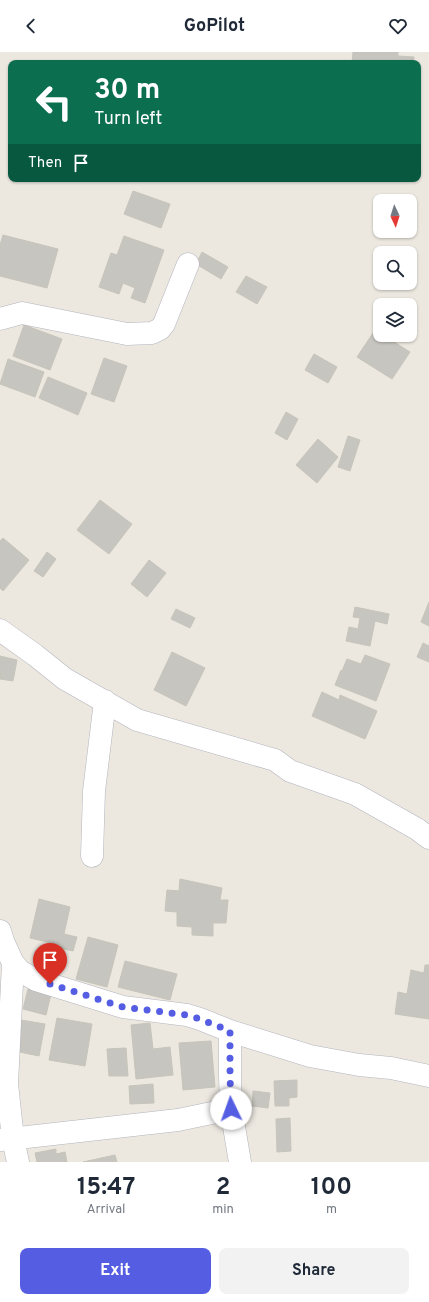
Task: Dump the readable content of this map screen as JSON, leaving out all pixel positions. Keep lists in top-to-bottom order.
{
  "north": "bottom",
  "page": {
    "header": "GoPilot",
    "turn": ["30 m", "Turn left"],
    "then": "Then",
    "eta": [
      "15:47",
      "Arrival",
      "2",
      "min",
      "100",
      "m"
    ],
    "buttons": ["Exit", "Share"]
  }
}
